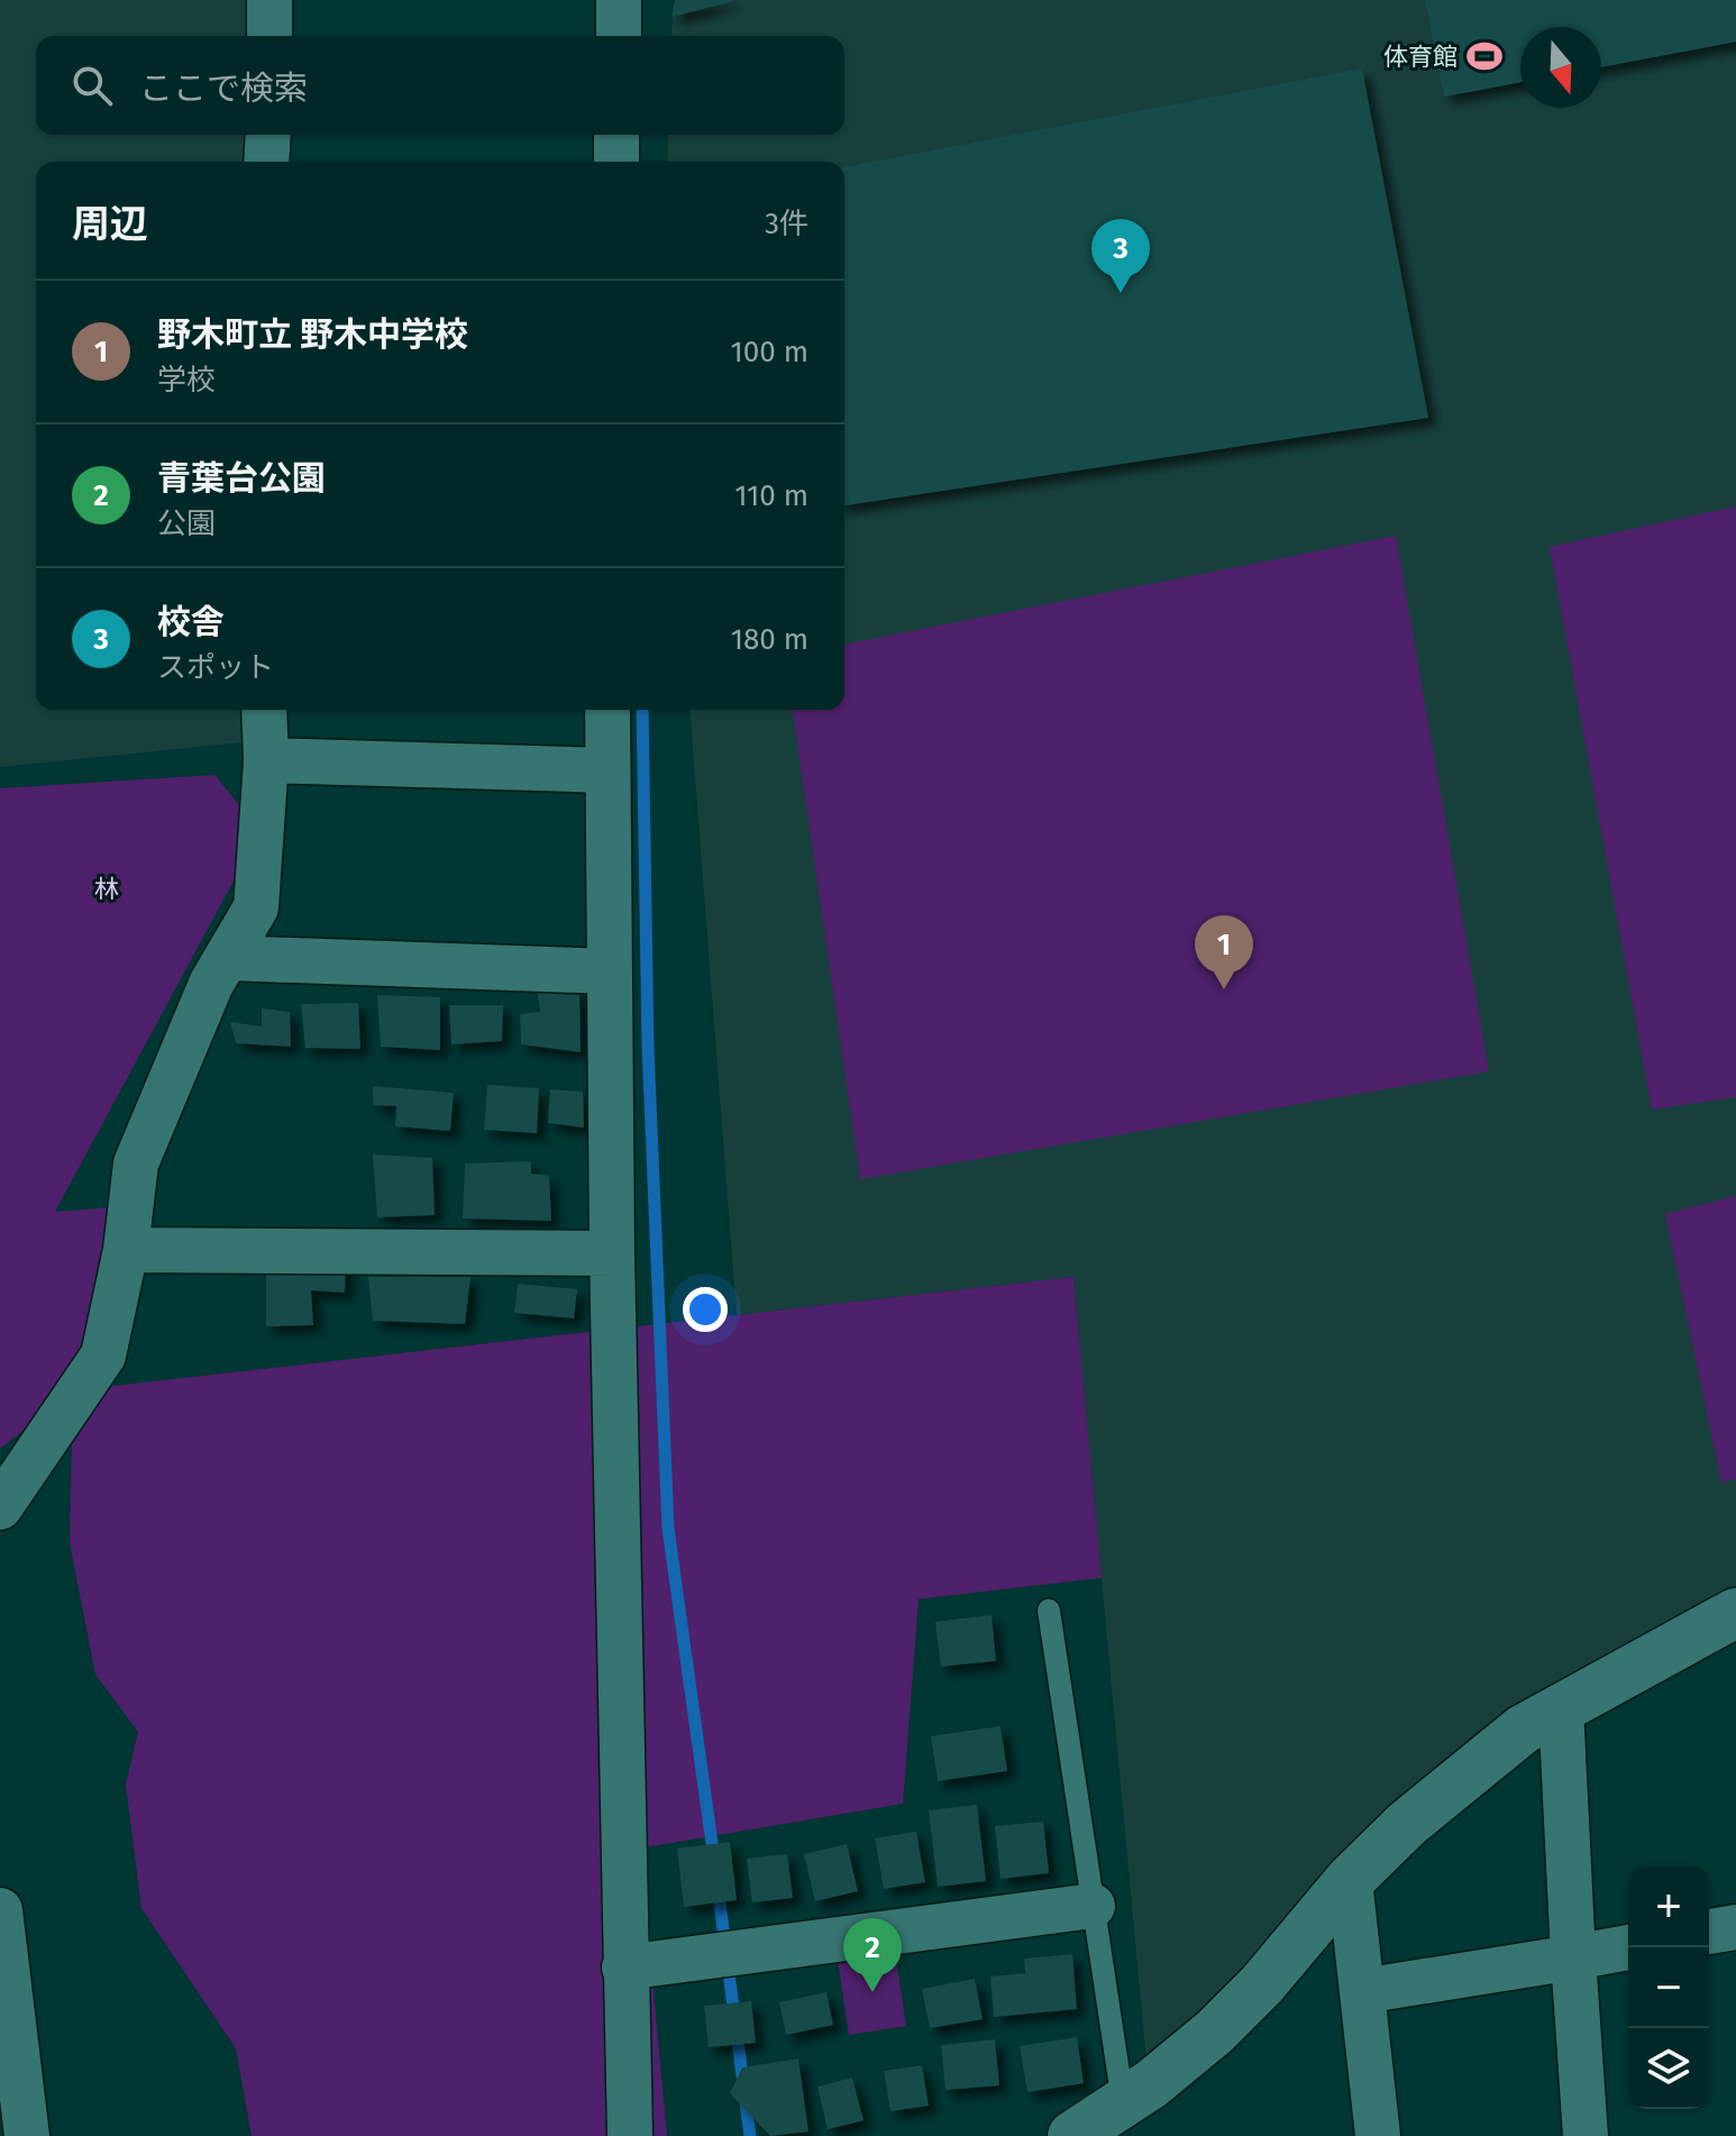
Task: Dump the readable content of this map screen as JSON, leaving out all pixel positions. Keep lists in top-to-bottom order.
{
  "parks": ["林"],
  "places": {
    "sports": ["体育館"]
  },
  "north": "bottom",
  "page": {
    "search": "ここで検索",
    "heading": ["周辺", "3件"],
    "pins": ["3", "1", "2"],
    "list": [
      {
        "mark": "1",
        "name": "野木町立 野木中学校",
        "note": "学校",
        "value": "100 m"
      },
      {
        "mark": "2",
        "name": "青葉台公園",
        "note": "公園",
        "value": "110 m"
      },
      {
        "mark": "3",
        "name": "校舎",
        "note": "スポット",
        "value": "180 m"
      }
    ],
    "map_buttons": ["+", "−"]
  }
}
